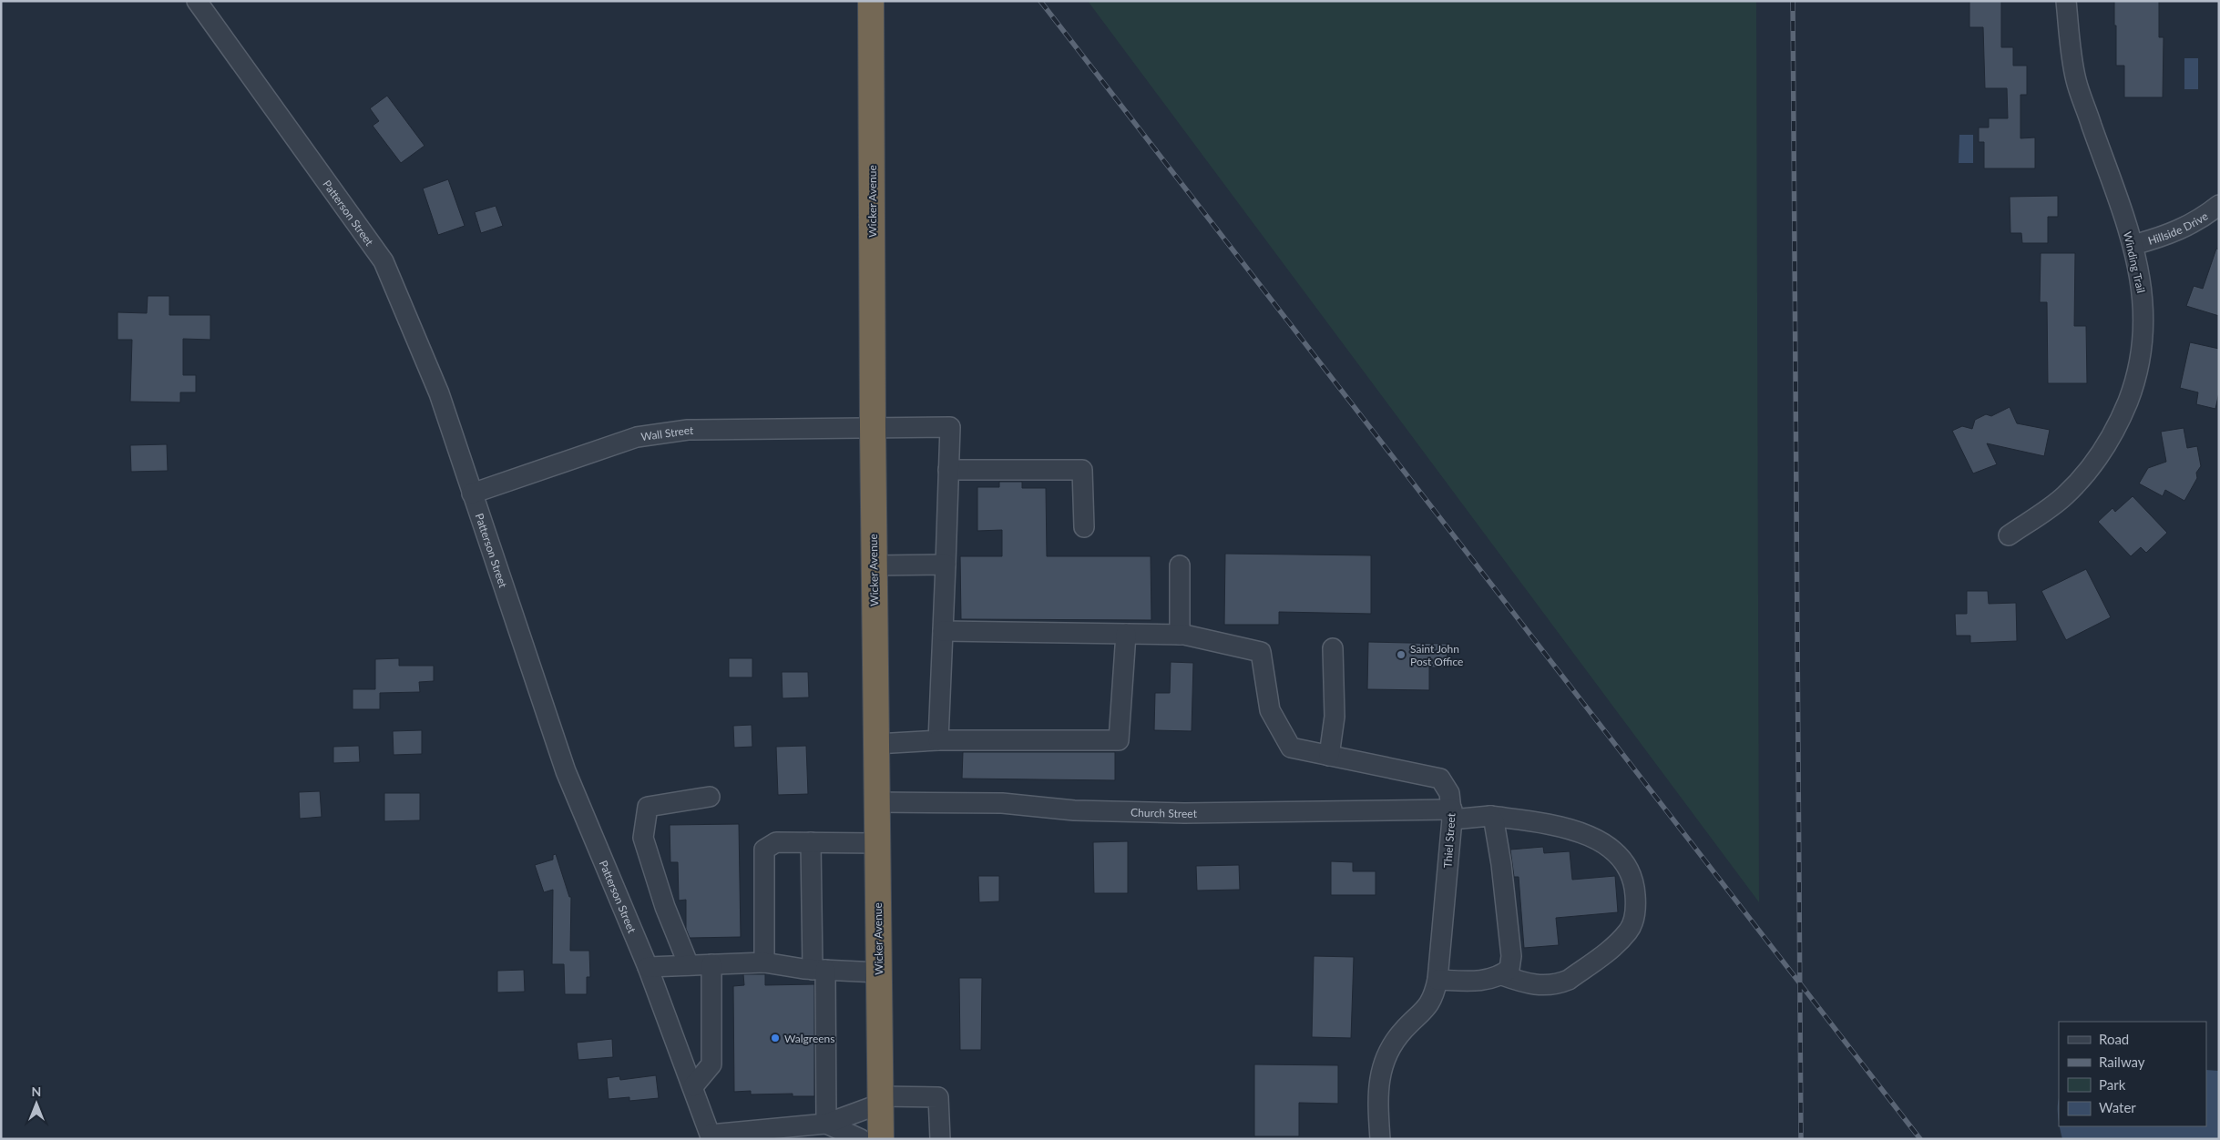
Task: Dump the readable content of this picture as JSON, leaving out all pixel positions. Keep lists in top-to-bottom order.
{
  "streets": {
    "highway": ["Wicker Avenue"],
    "street": [
      "Patterson Street",
      "Hillside Drive",
      "Winding Trail",
      "Wall Street",
      "Church Street",
      "Thiel Street"
    ]
  },
  "crossings": [
    ["Wicker Avenue", "Wall Street"],
    ["Wicker Avenue", "Church Street"],
    ["Patterson Street", "Wall Street"],
    ["Hillside Drive", "Winding Trail"],
    ["Church Street", "Thiel Street"]
  ],
  "places": ["Saint John Post Office", "Walgreens"],
  "legend": [
    "Road",
    "Railway",
    "Park",
    "Water"
  ],
  "north": "top"
}
